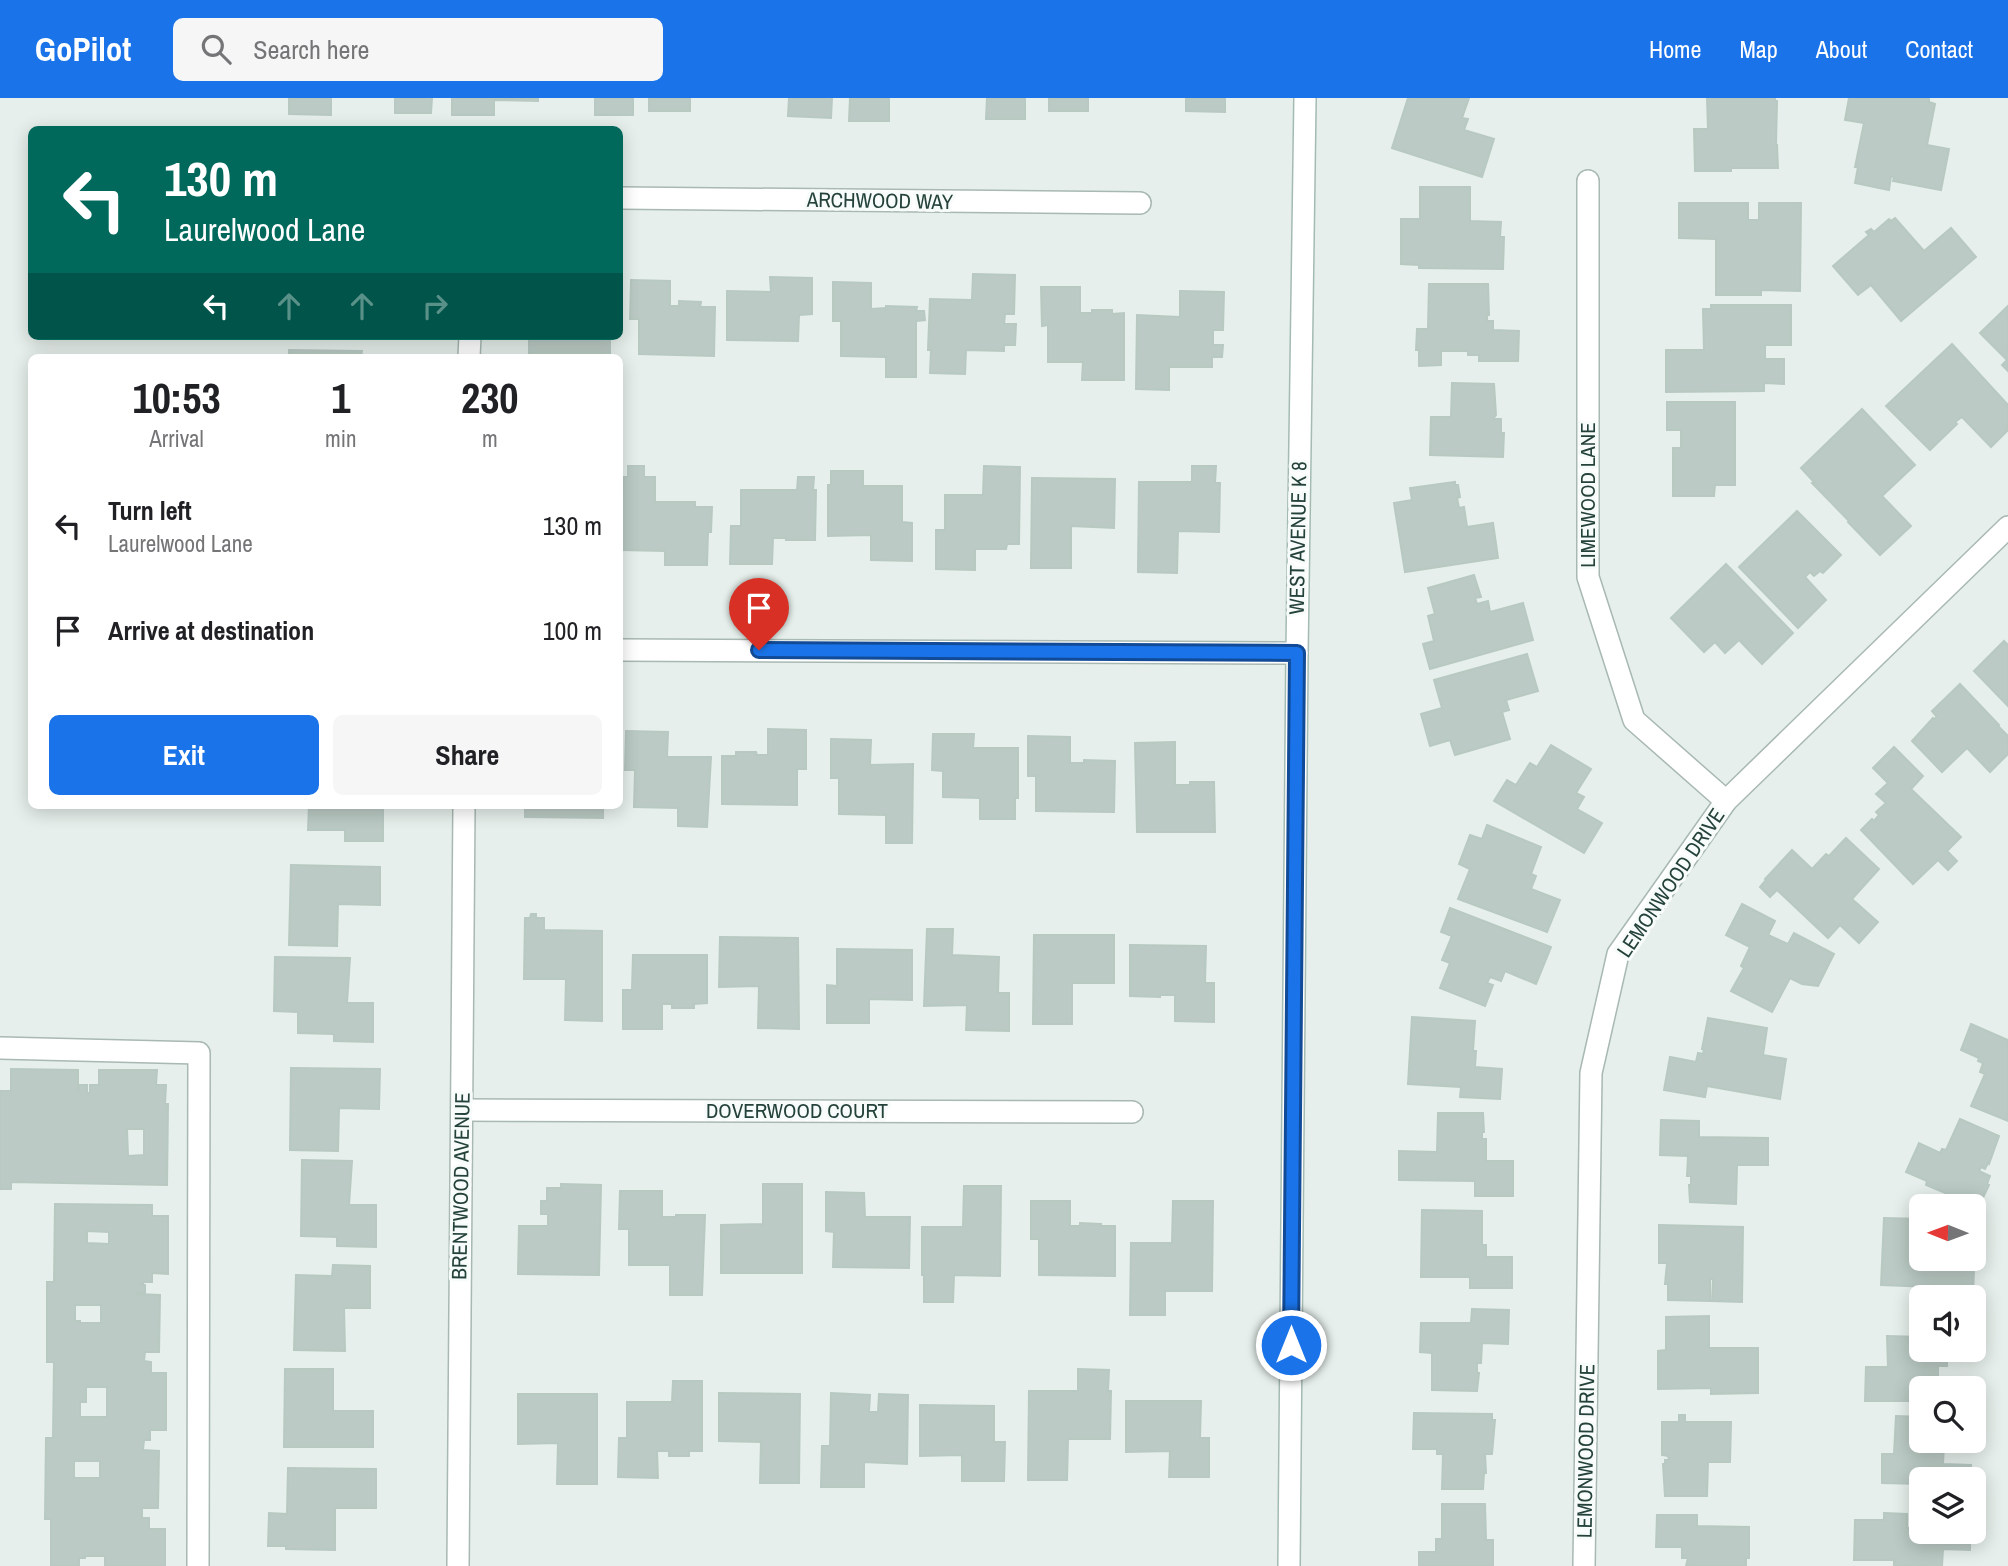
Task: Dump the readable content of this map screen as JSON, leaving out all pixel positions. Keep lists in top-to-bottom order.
{
  "streets": {
    "street": [
      "ARCHWOOD WAY",
      "LIMEWOOD LANE",
      "WEST AVENUE K 8",
      "LEMONWOOD DRIVE",
      "DOVERWOOD COURT",
      "BRENTWOOD AVENUE"
    ]
  },
  "crossings": [
    ["LIMEWOOD LANE", "LEMONWOOD DRIVE"],
    ["DOVERWOOD COURT", "BRENTWOOD AVENUE"]
  ],
  "north": "left",
  "page": {
    "header": "GoPilot",
    "search": "Search here",
    "nav": [
      "Home",
      "Map",
      "About",
      "Contact"
    ],
    "turn": ["130 m", "Laurelwood Lane"],
    "eta": [
      "10:53",
      "Arrival",
      "1",
      "min",
      "230",
      "m"
    ],
    "list": [
      {
        "name": "Turn left",
        "note": "Laurelwood Lane",
        "value": "130 m"
      },
      {
        "name": "Arrive at destination",
        "value": "100 m"
      }
    ],
    "buttons": ["Exit", "Share"]
  }
}
